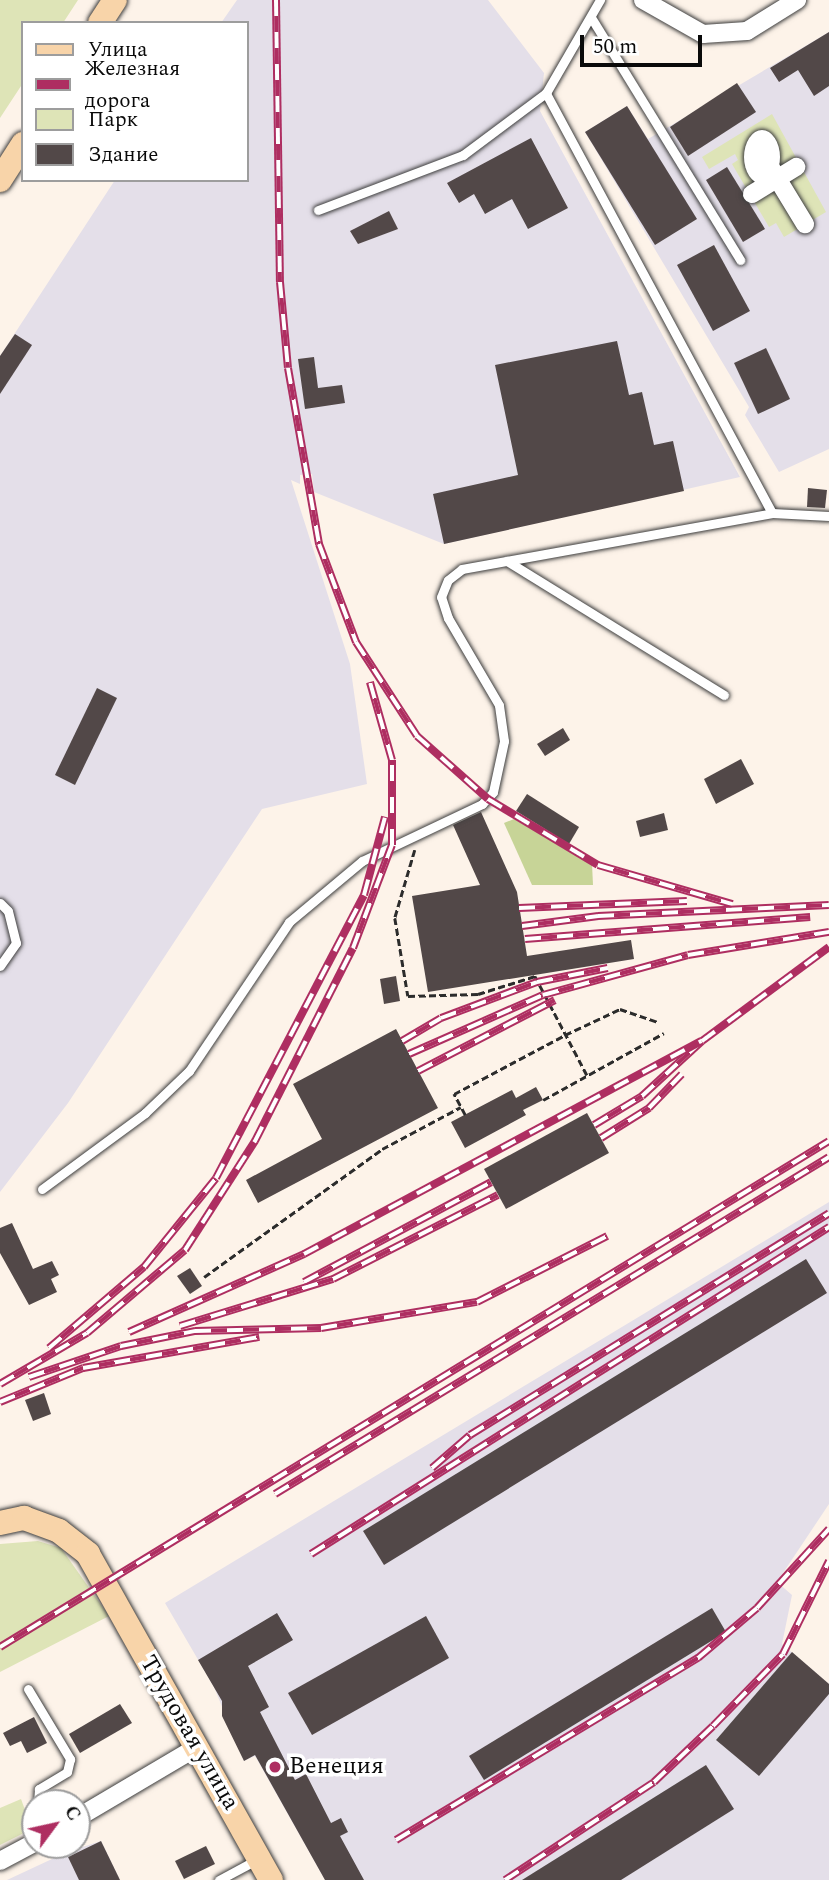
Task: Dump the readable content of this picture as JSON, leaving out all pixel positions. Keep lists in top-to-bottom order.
{
  "streets": {
    "main road": ["Трудовая улица"]
  },
  "places": ["Венеция"],
  "legend": [
    "Улица",
    "Железная дорога",
    "Парк",
    "Здание"
  ],
  "scale_bar": "50 m",
  "north": "top right"
}
